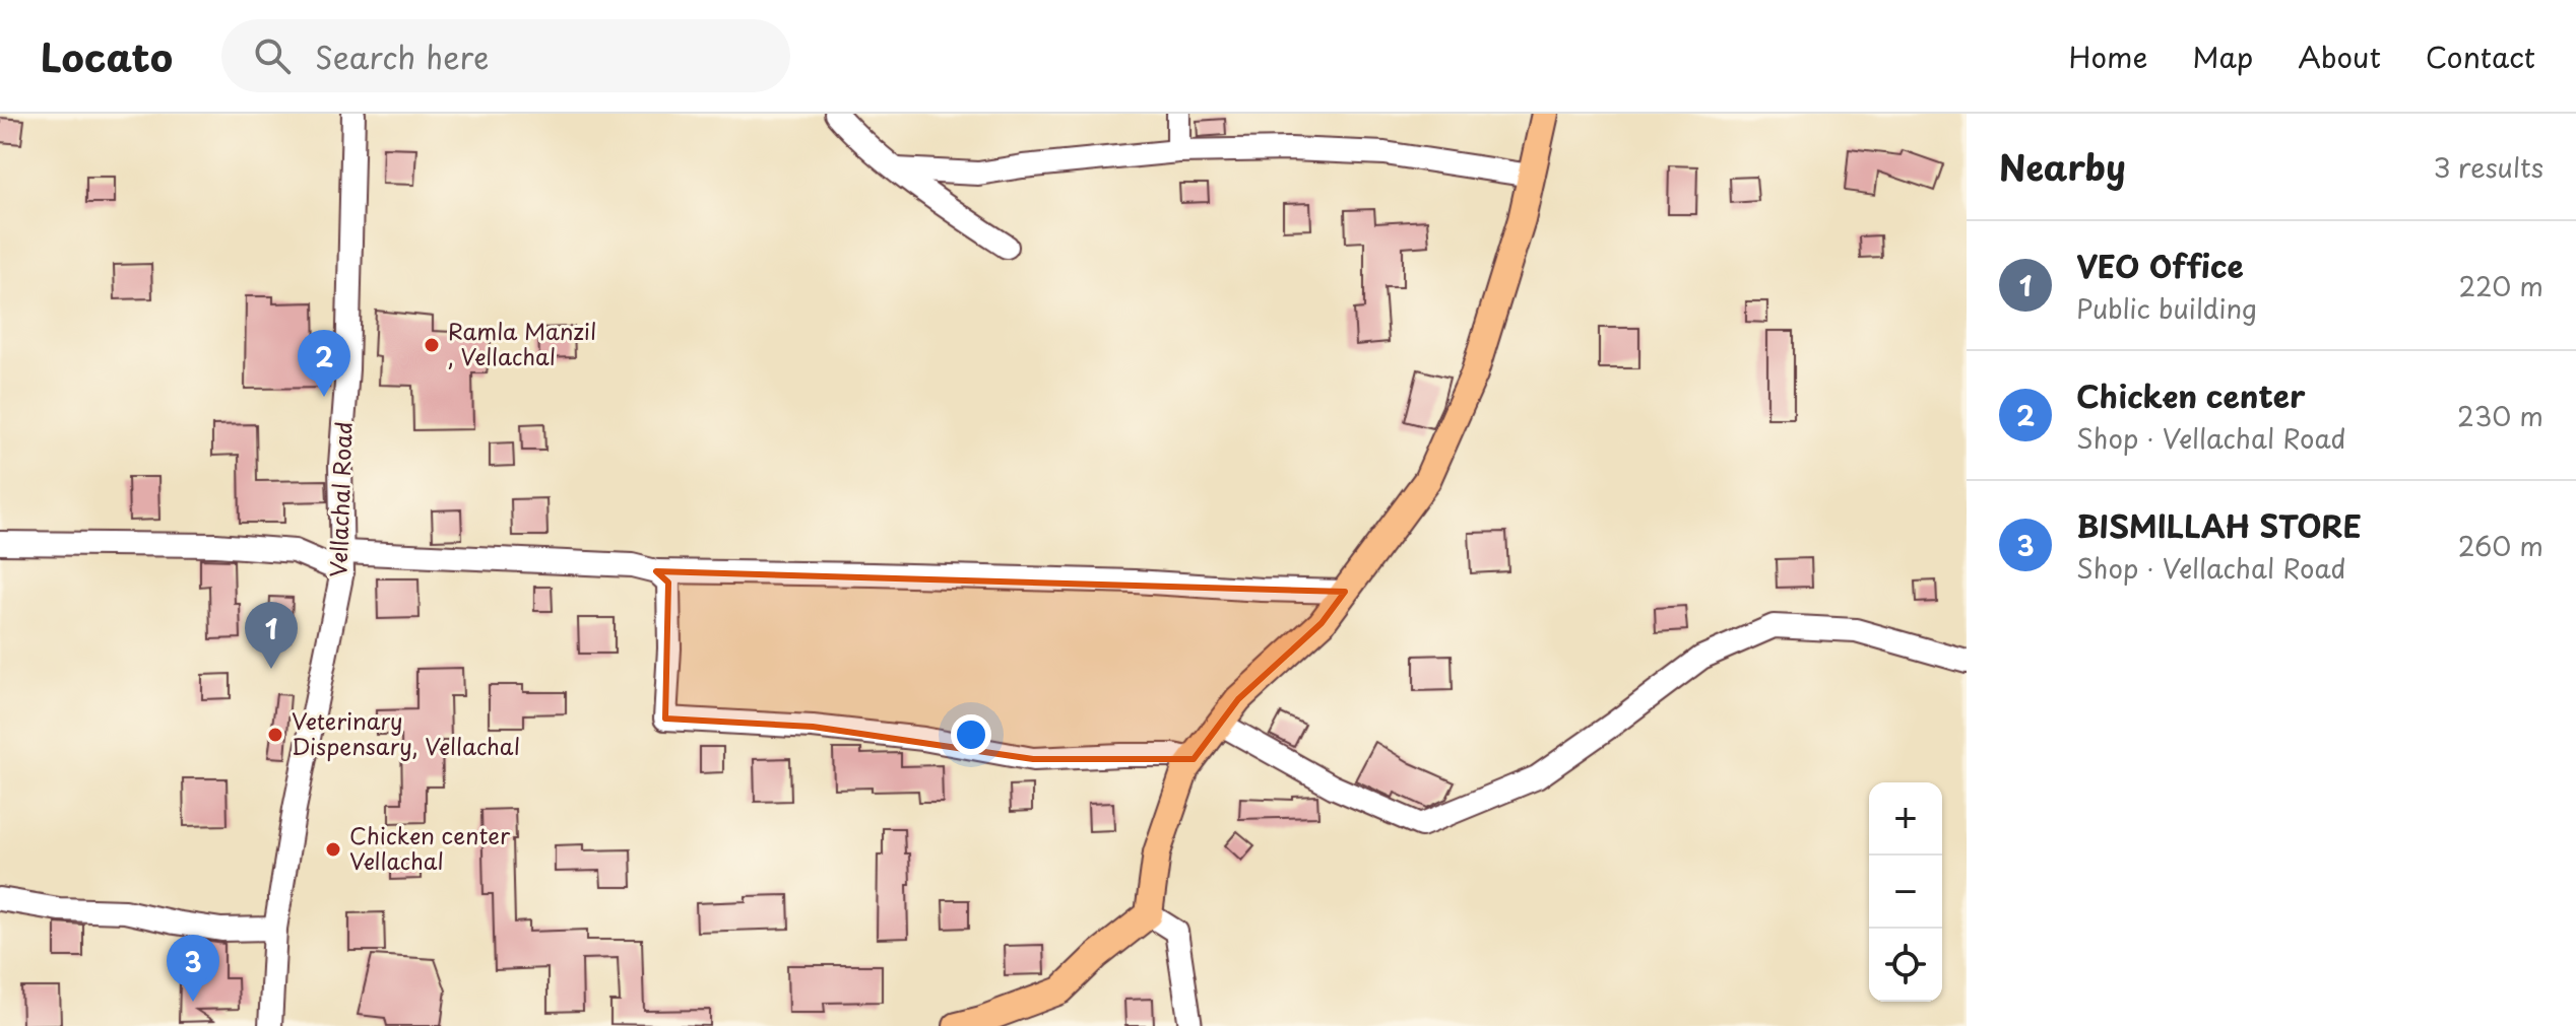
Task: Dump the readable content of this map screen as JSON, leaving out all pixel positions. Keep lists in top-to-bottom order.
{
  "streets": {
    "street": ["Vellachal Road"]
  },
  "places": ["Ramla Manzil , Vellachal", "Veterinary Dispensary, Vellachal", "Chicken center Vellachal"],
  "page": {
    "header": "Locato",
    "search": "Search here",
    "nav": [
      "Home",
      "Map",
      "About",
      "Contact"
    ],
    "heading": ["Nearby", "3 results"],
    "list": [
      {
        "mark": "1",
        "name": "VEO Office",
        "note": "Public building",
        "value": "220 m"
      },
      {
        "mark": "2",
        "name": "Chicken center",
        "note": "Shop · Vellachal Road",
        "value": "230 m"
      },
      {
        "mark": "3",
        "name": "BISMILLAH STORE",
        "note": "Shop · Vellachal Road",
        "value": "260 m"
      }
    ],
    "pins": ["2", "1", "3"],
    "map_buttons": ["+", "−"]
  }
}
